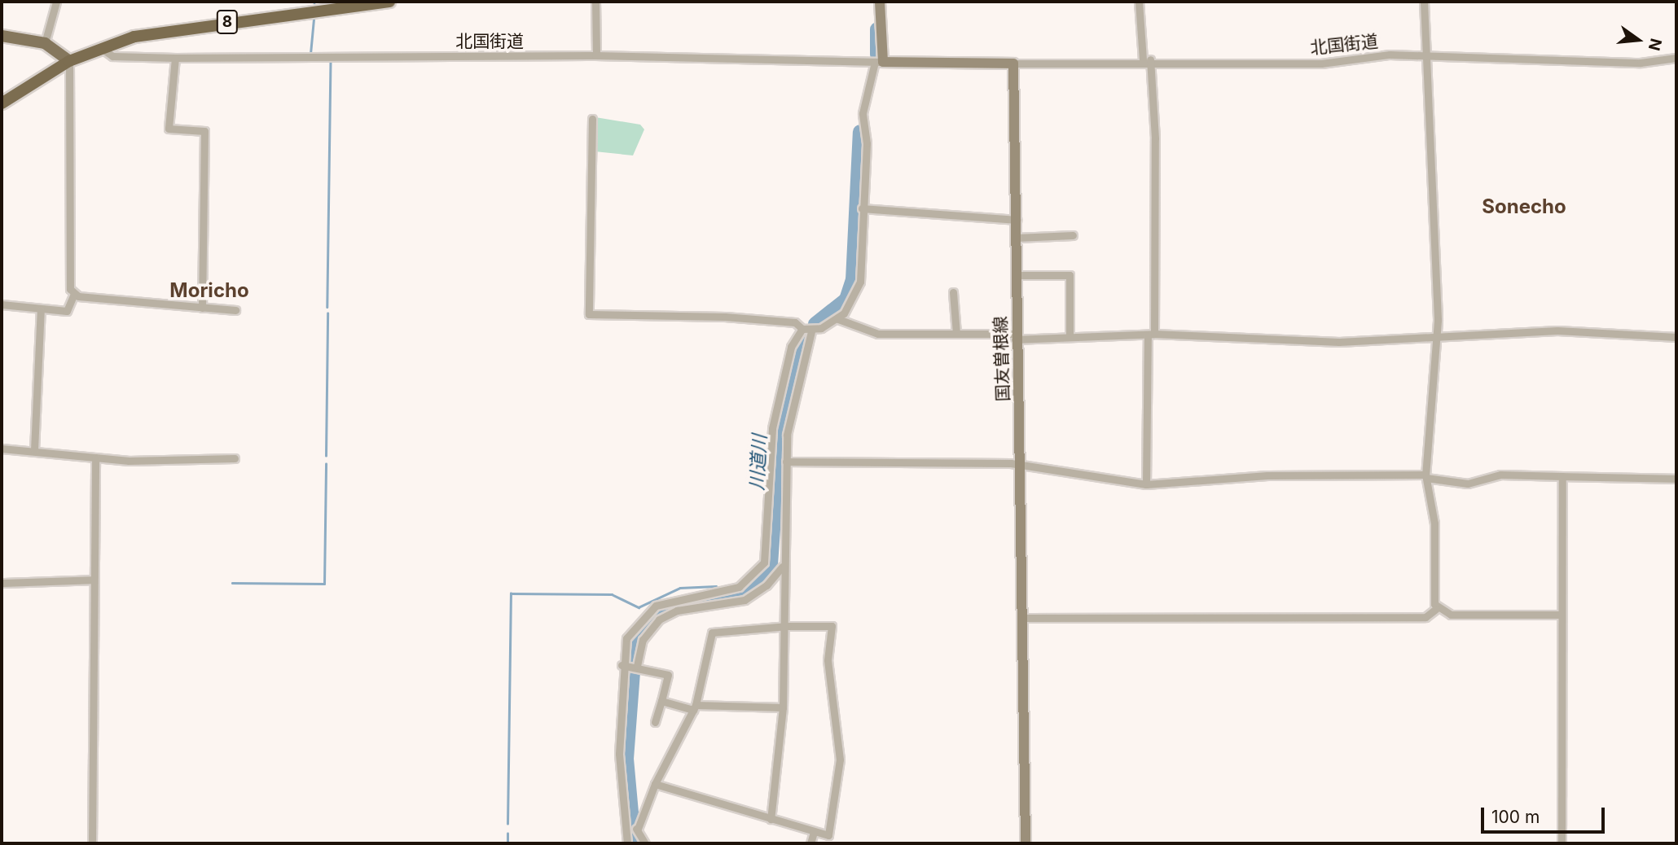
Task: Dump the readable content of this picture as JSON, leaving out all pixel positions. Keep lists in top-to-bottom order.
{
  "streets": {
    "highway": ["8"],
    "main road": ["国友曽根線"],
    "street": ["北国街道"]
  },
  "crossings": [
    ["8", "北国街道"],
    ["北国街道", "国友曽根線"]
  ],
  "districts": ["Sonecho", "Moricho"],
  "water": ["川道川"],
  "scale_bar": "100 m",
  "north": "right"
}
